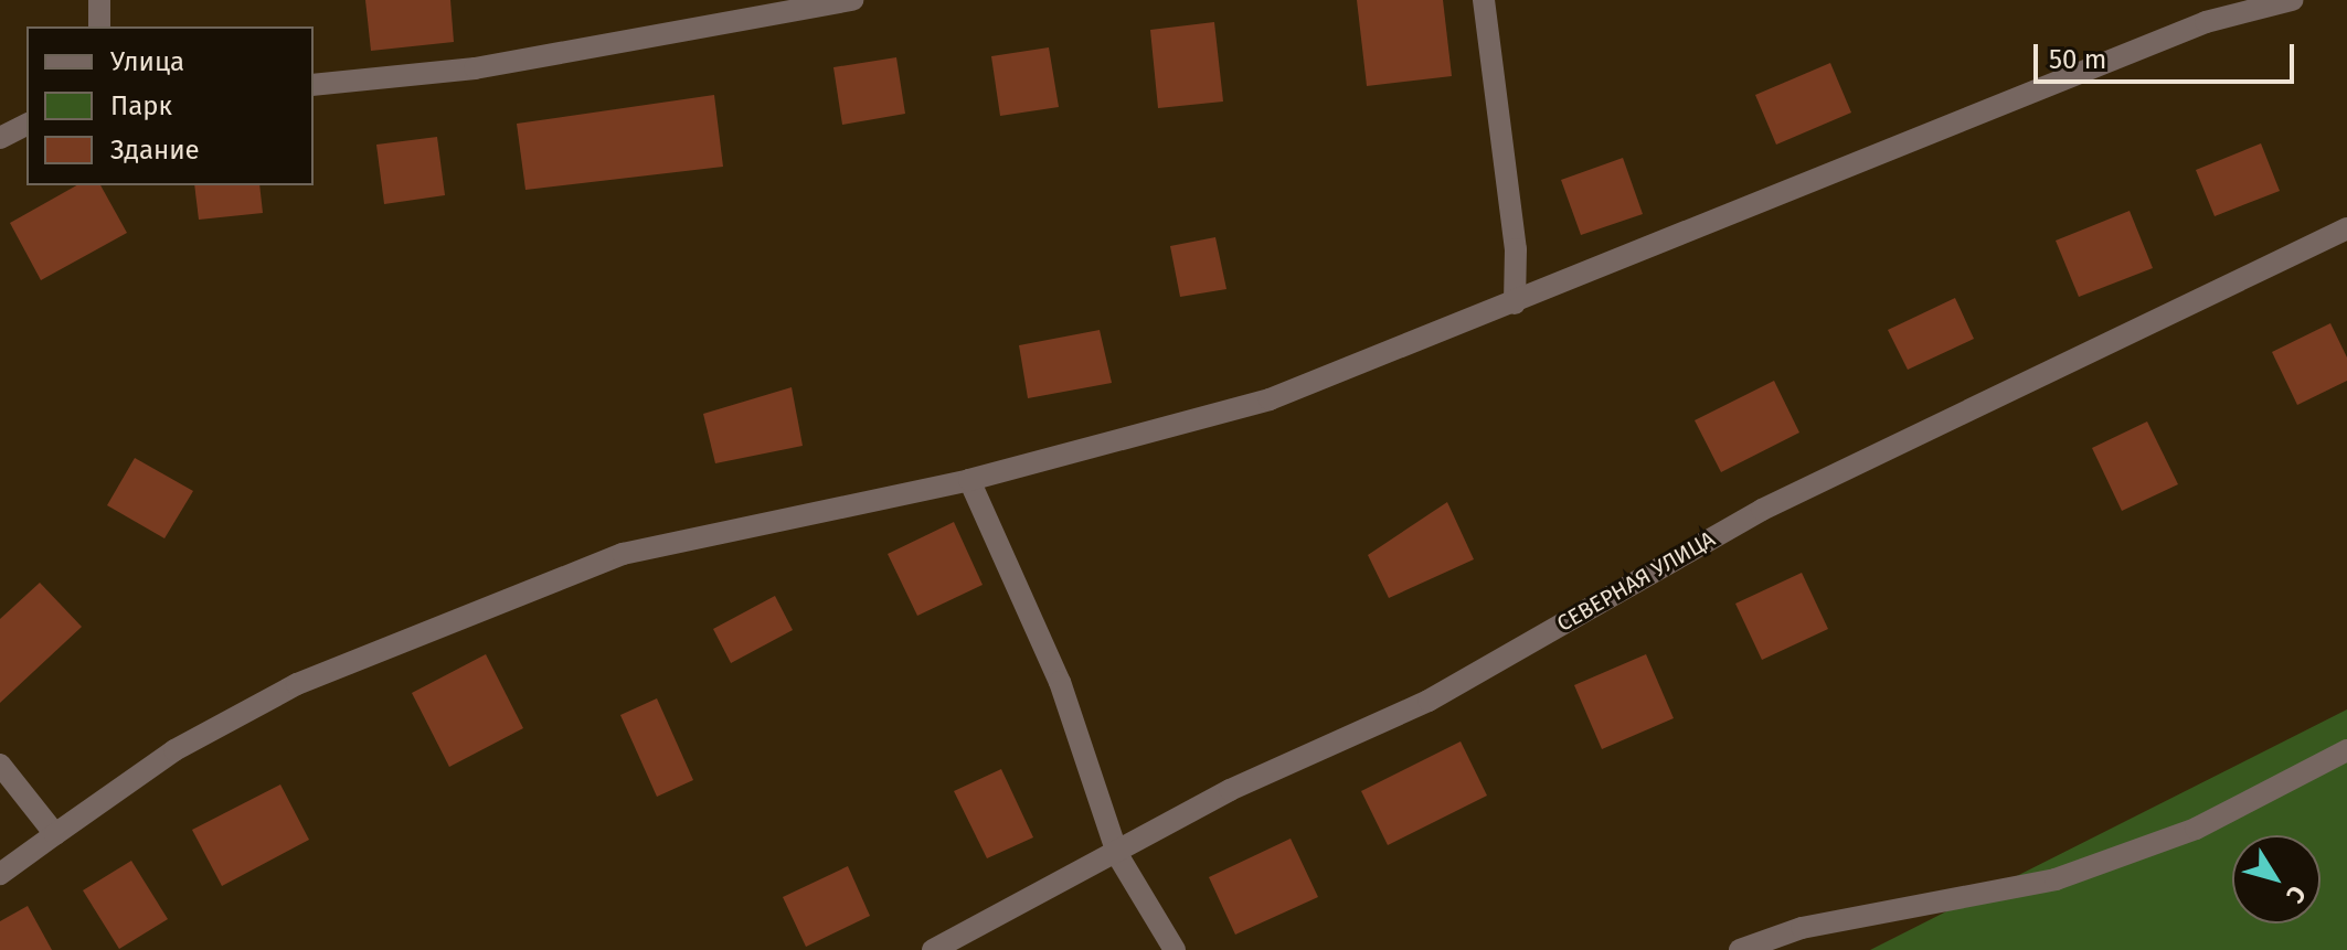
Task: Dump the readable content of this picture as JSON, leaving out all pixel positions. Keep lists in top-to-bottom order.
{
  "streets": {
    "street": ["СЕВЕРНАЯ УЛИЦА"]
  },
  "legend": ["Улица", "Парк", "Здание"],
  "scale_bar": "50 m",
  "north": "bottom right"
}
